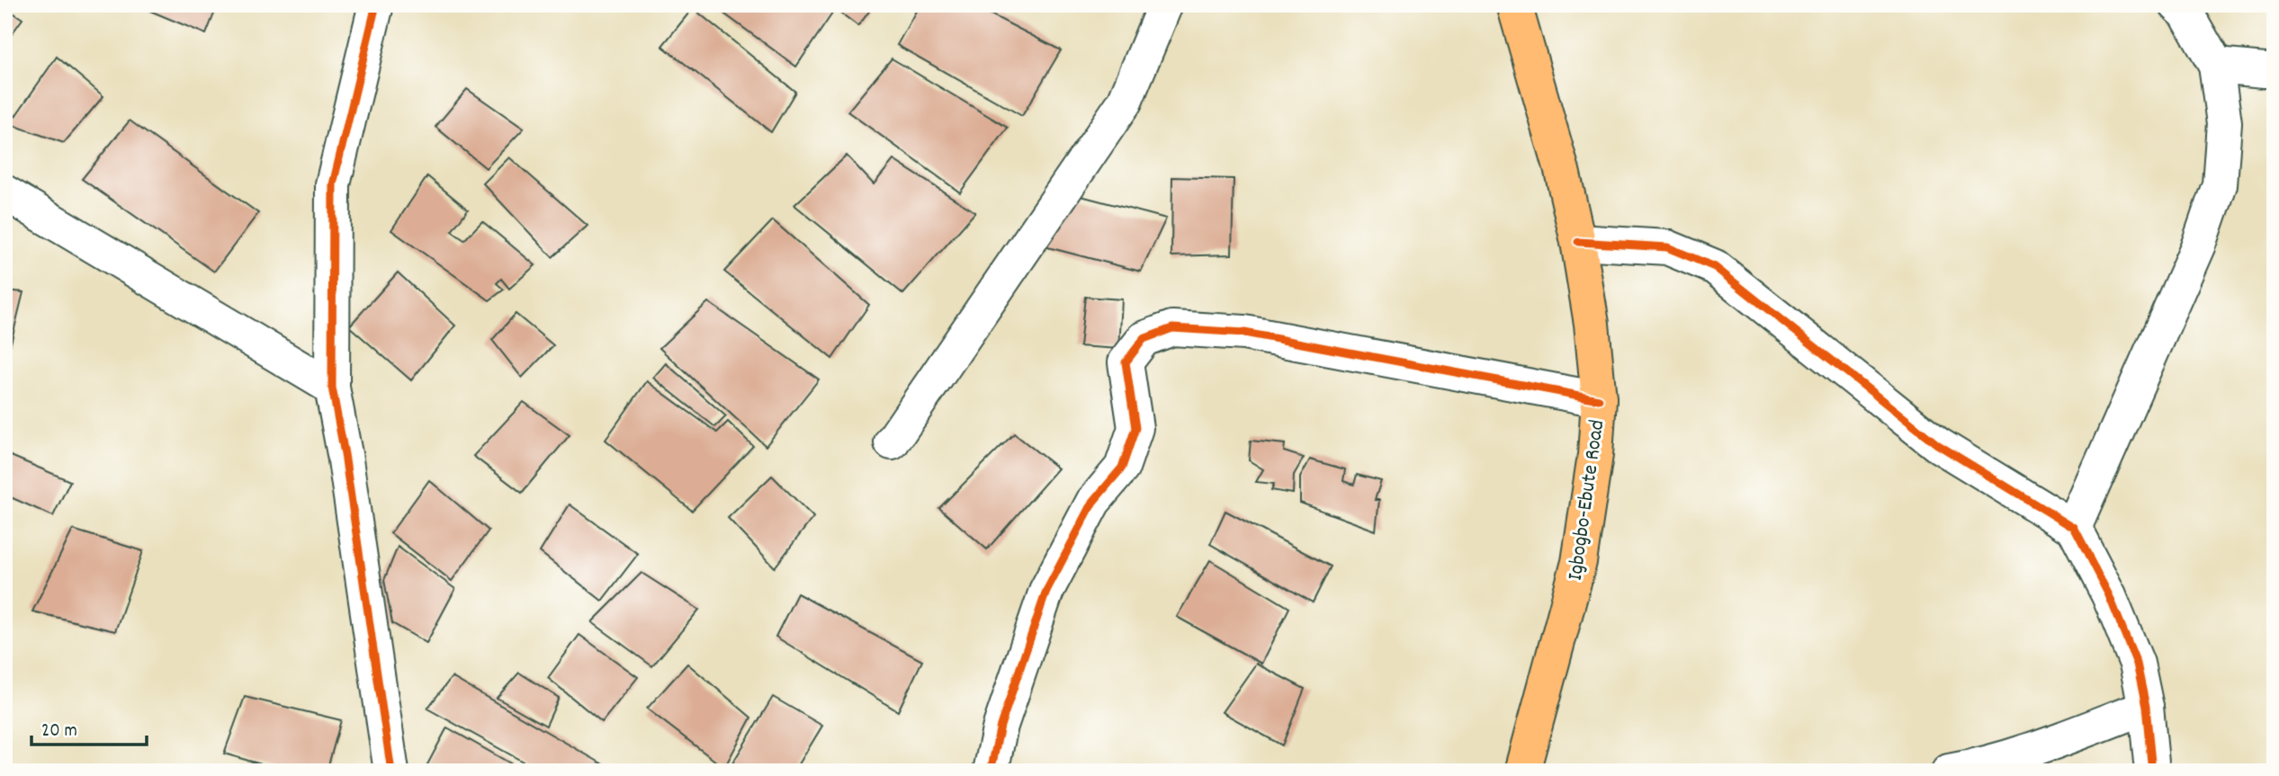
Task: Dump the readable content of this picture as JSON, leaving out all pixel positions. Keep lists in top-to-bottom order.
{
  "streets": {
    "main road": ["Igbogbo-Ebute Road"]
  },
  "scale_bar": "20 m"
}
